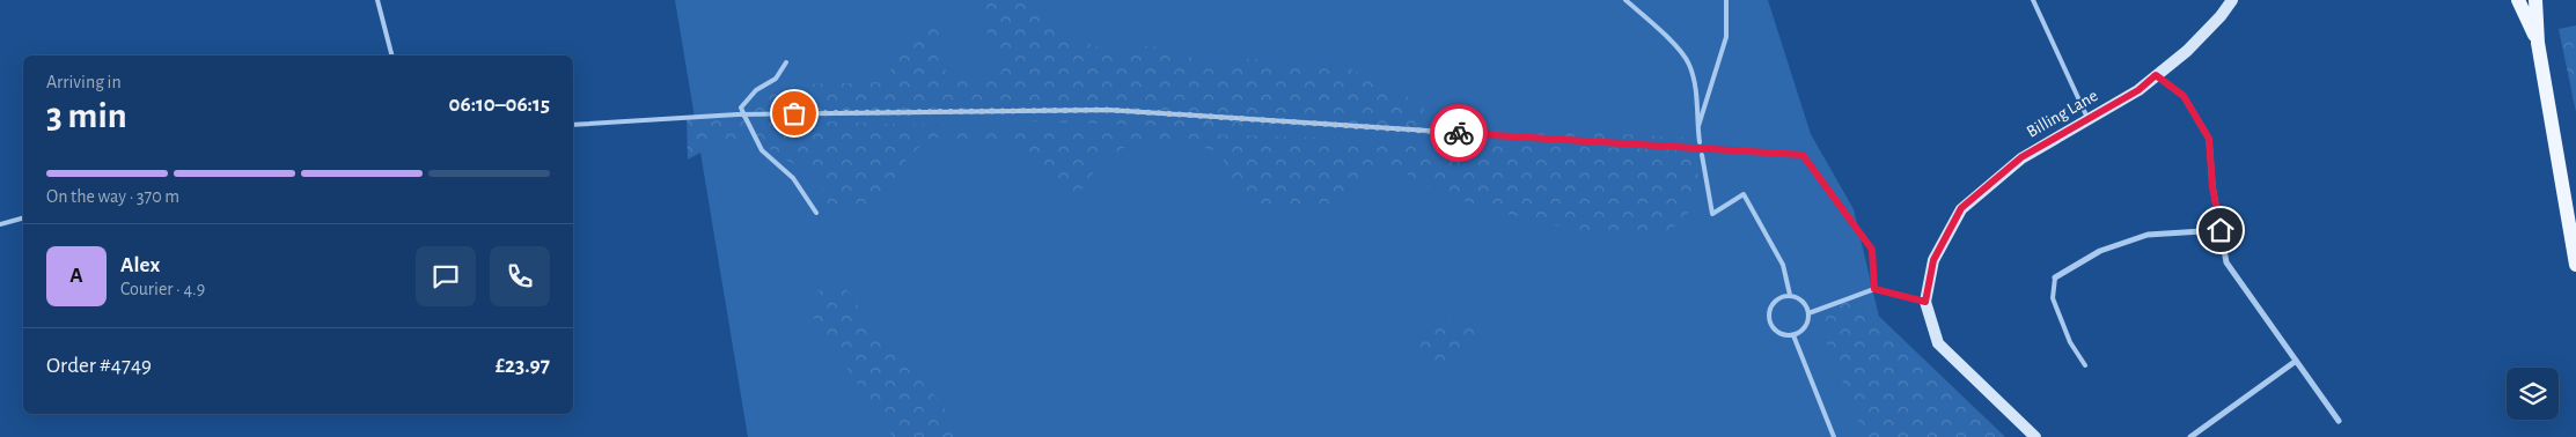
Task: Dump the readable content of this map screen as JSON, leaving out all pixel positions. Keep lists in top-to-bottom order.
{
  "streets": {
    "street": ["Billing Lane"]
  },
  "page": {
    "heading": ["3 min", "Arriving in", "06:10–06:15"],
    "panel": [
      "Alex",
      "Courier · 4.9",
      "Order #4749",
      "£23.97"
    ],
    "bar": "On the way · 370 m",
    "round": "A"
  }
}
